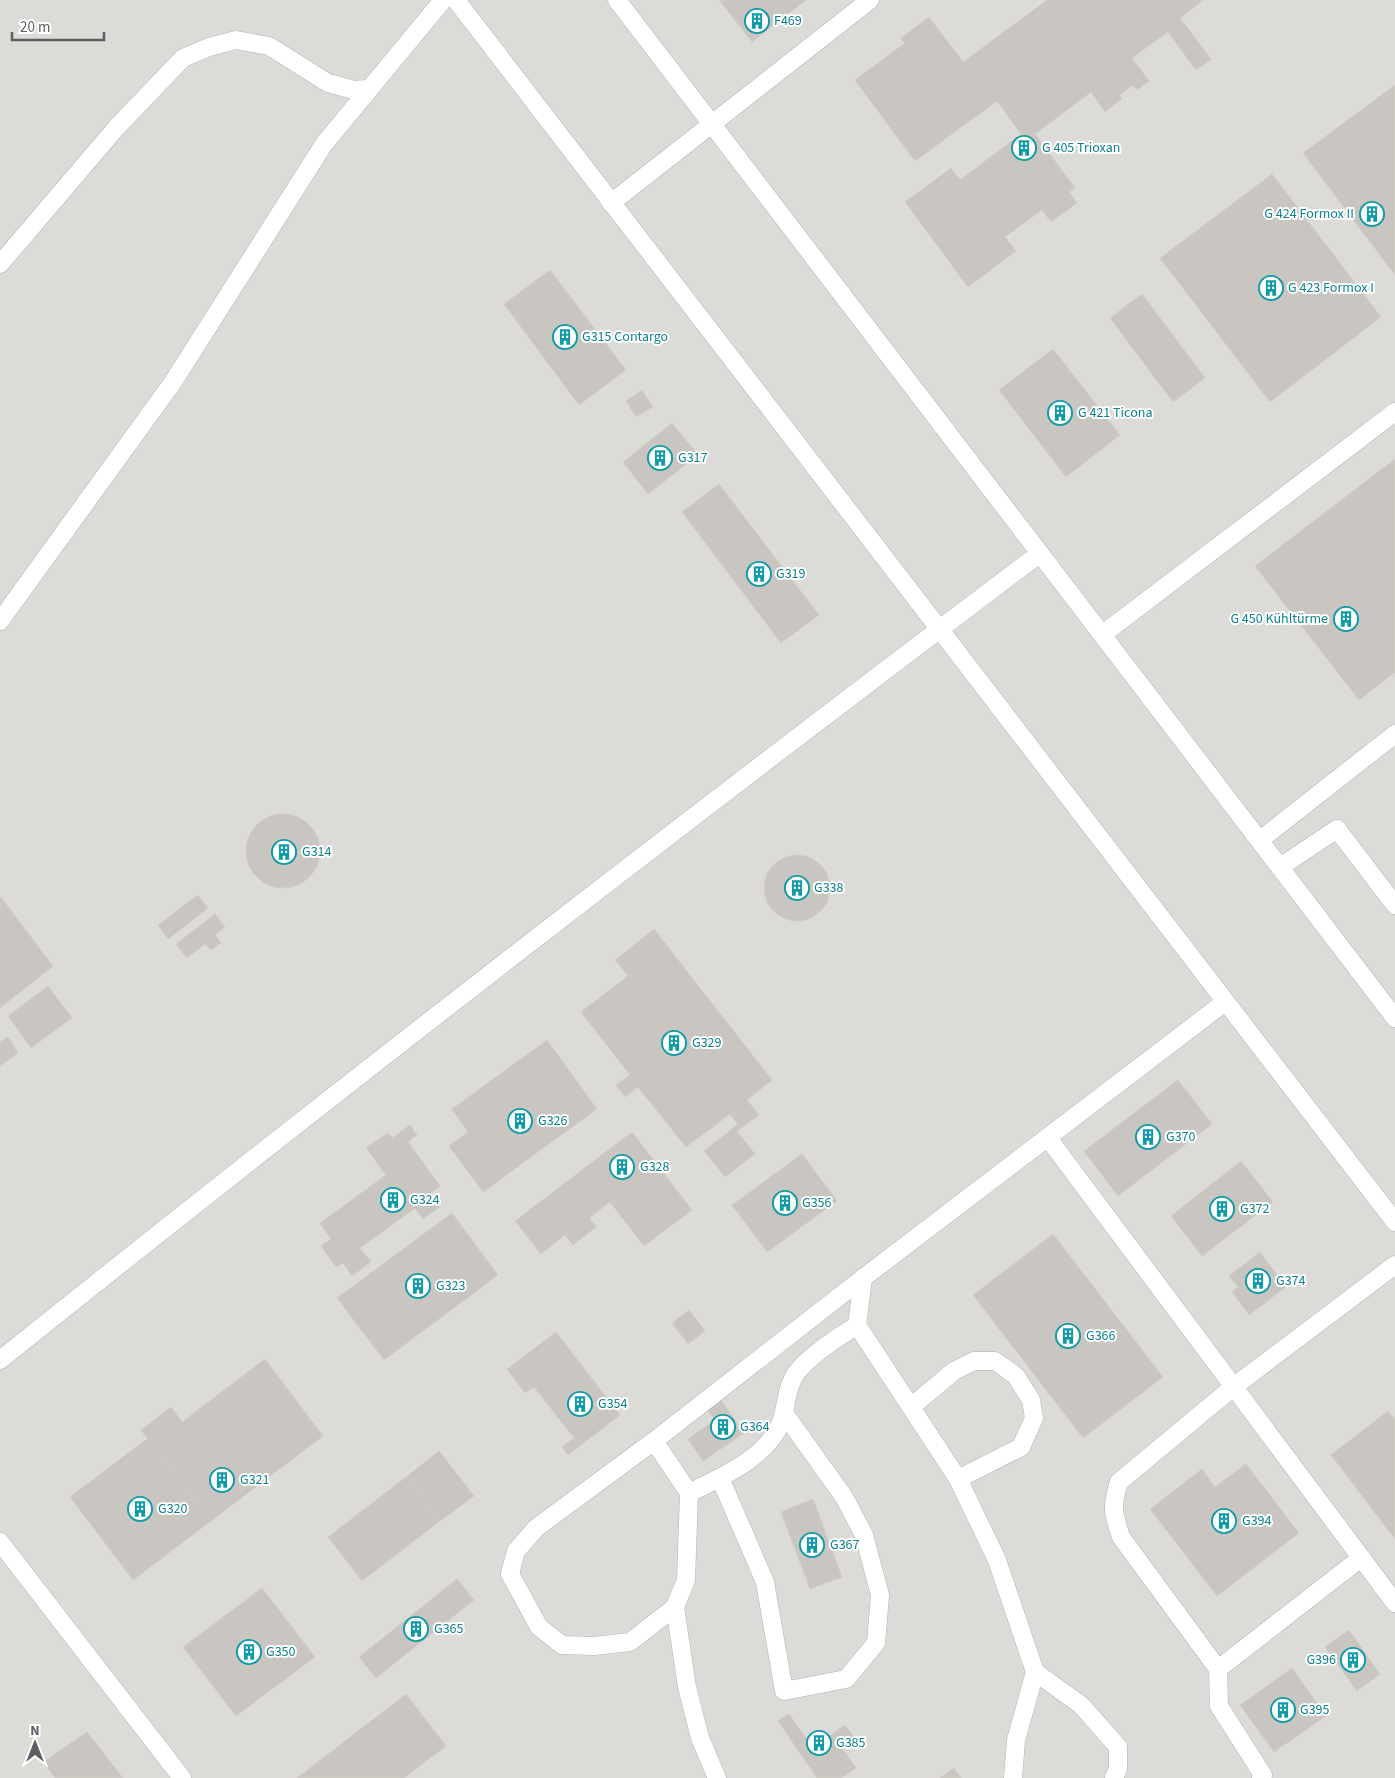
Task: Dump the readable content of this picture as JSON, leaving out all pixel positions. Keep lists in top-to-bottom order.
{
  "places": {
    "building": [
      "F469",
      "G 405 Trioxan",
      "G 424 Formox II",
      "G 423 Formox I",
      "G315 Contargo",
      "G 421 Ticona",
      "G317",
      "G319",
      "G 450 Kühltürme",
      "G314",
      "G338",
      "G329",
      "G326",
      "G370",
      "G328",
      "G324",
      "G356",
      "G372",
      "G374",
      "G323",
      "G366",
      "G354",
      "G364",
      "G321",
      "G320",
      "G394",
      "G367",
      "G365",
      "G350",
      "G396",
      "G395",
      "G385"
    ]
  },
  "scale_bar": "20 m",
  "north": "top"
}
